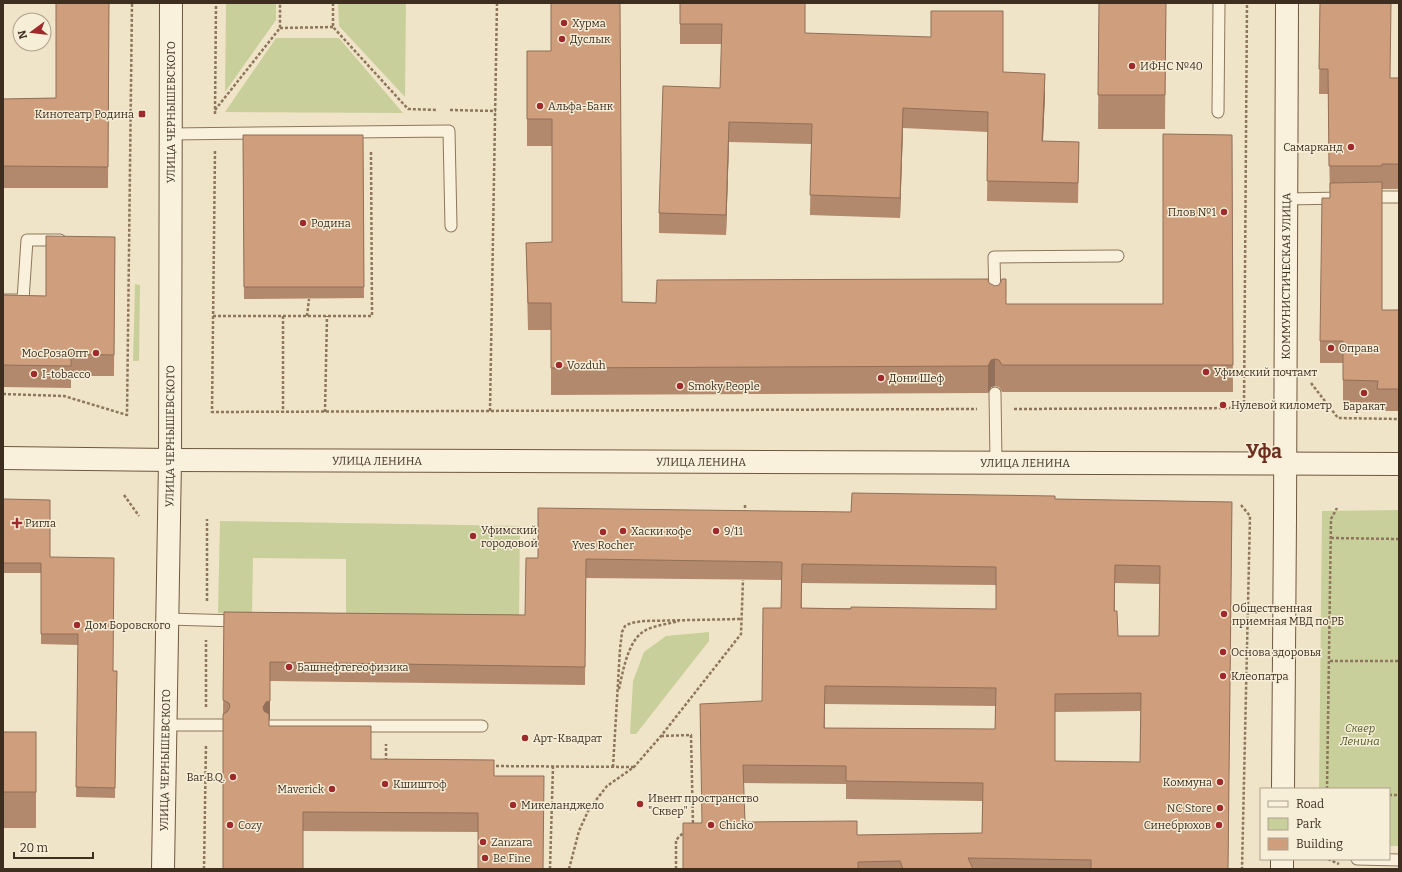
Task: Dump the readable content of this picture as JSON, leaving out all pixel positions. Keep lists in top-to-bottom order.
{
  "streets": {
    "main road": ["УЛИЦА ЧЕРНЫШЕВСКОГО", "КОММУНИСТИЧЕСКАЯ УЛИЦА", "УЛИЦА ЛЕНИНА"]
  },
  "crossings": [
    ["УЛИЦА ЧЕРНЫШЕВСКОГО", "УЛИЦА ЛЕНИНА"],
    ["КОММУНИСТИЧЕСКАЯ УЛИЦА", "УЛИЦА ЛЕНИНА"]
  ],
  "districts": ["Уфа"],
  "parks": ["Сквер Ленина"],
  "places": {
    "other": [
      "Хурма",
      "Дуслык",
      "ИФНС №40",
      "Альфа-Банк",
      "Самарканд",
      "Плов №1",
      "Родина",
      "Оправа",
      "МосРозаОпт",
      "Vozduh",
      "Уфимский почтамт",
      "I-tobacco",
      "Дони Шеф",
      "Smoky People",
      "Баракат",
      "Нулевой километр",
      "Хаски кофе",
      "9/11",
      "Yves Rocher",
      "Уфимский городовой",
      "Общественная приемная МВД по РБ",
      "Дом Боровского",
      "Основа здоровья",
      "Башнефтегеофизика",
      "Клеопатра",
      "Арт-Квадрат",
      "Bar B.Q.",
      "Коммуна",
      "Кшиштоф",
      "Maverick",
      "Ивент пространство \"Сквер\"",
      "Микеланджело",
      "NC Store",
      "Cozy",
      "Chicko",
      "Синебрюхов",
      "Zanzara",
      "Be Fine"
    ],
    "transit": ["Кинотеатр Родина"],
    "health": ["Ригла"]
  },
  "legend": ["Road", "Park", "Building"],
  "scale_bar": "20 m",
  "north": "left"
}
